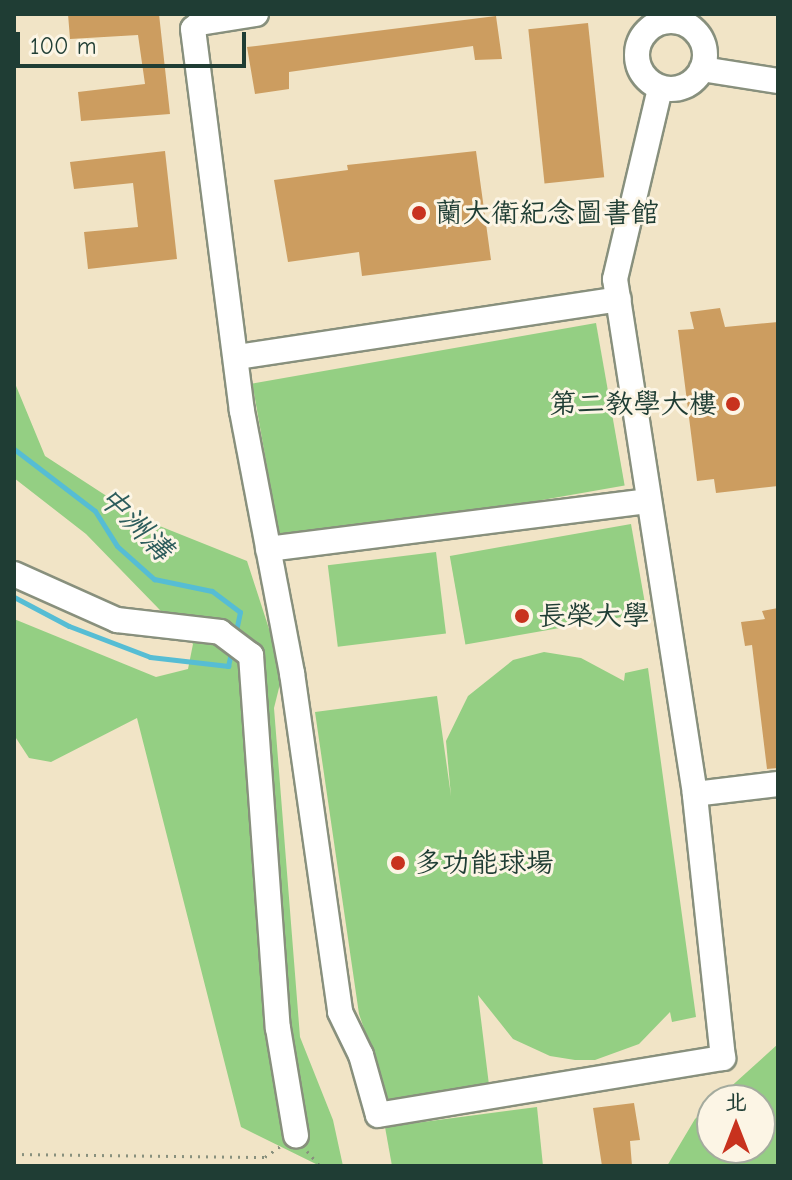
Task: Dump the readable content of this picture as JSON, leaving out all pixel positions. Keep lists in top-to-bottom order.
{
  "water": ["中洲溝"],
  "places": [
    "蘭大衛紀念圖書館",
    "第二教學大樓",
    "長榮大學",
    "多功能球場"
  ],
  "scale_bar": "100 m",
  "north": "top"
}
